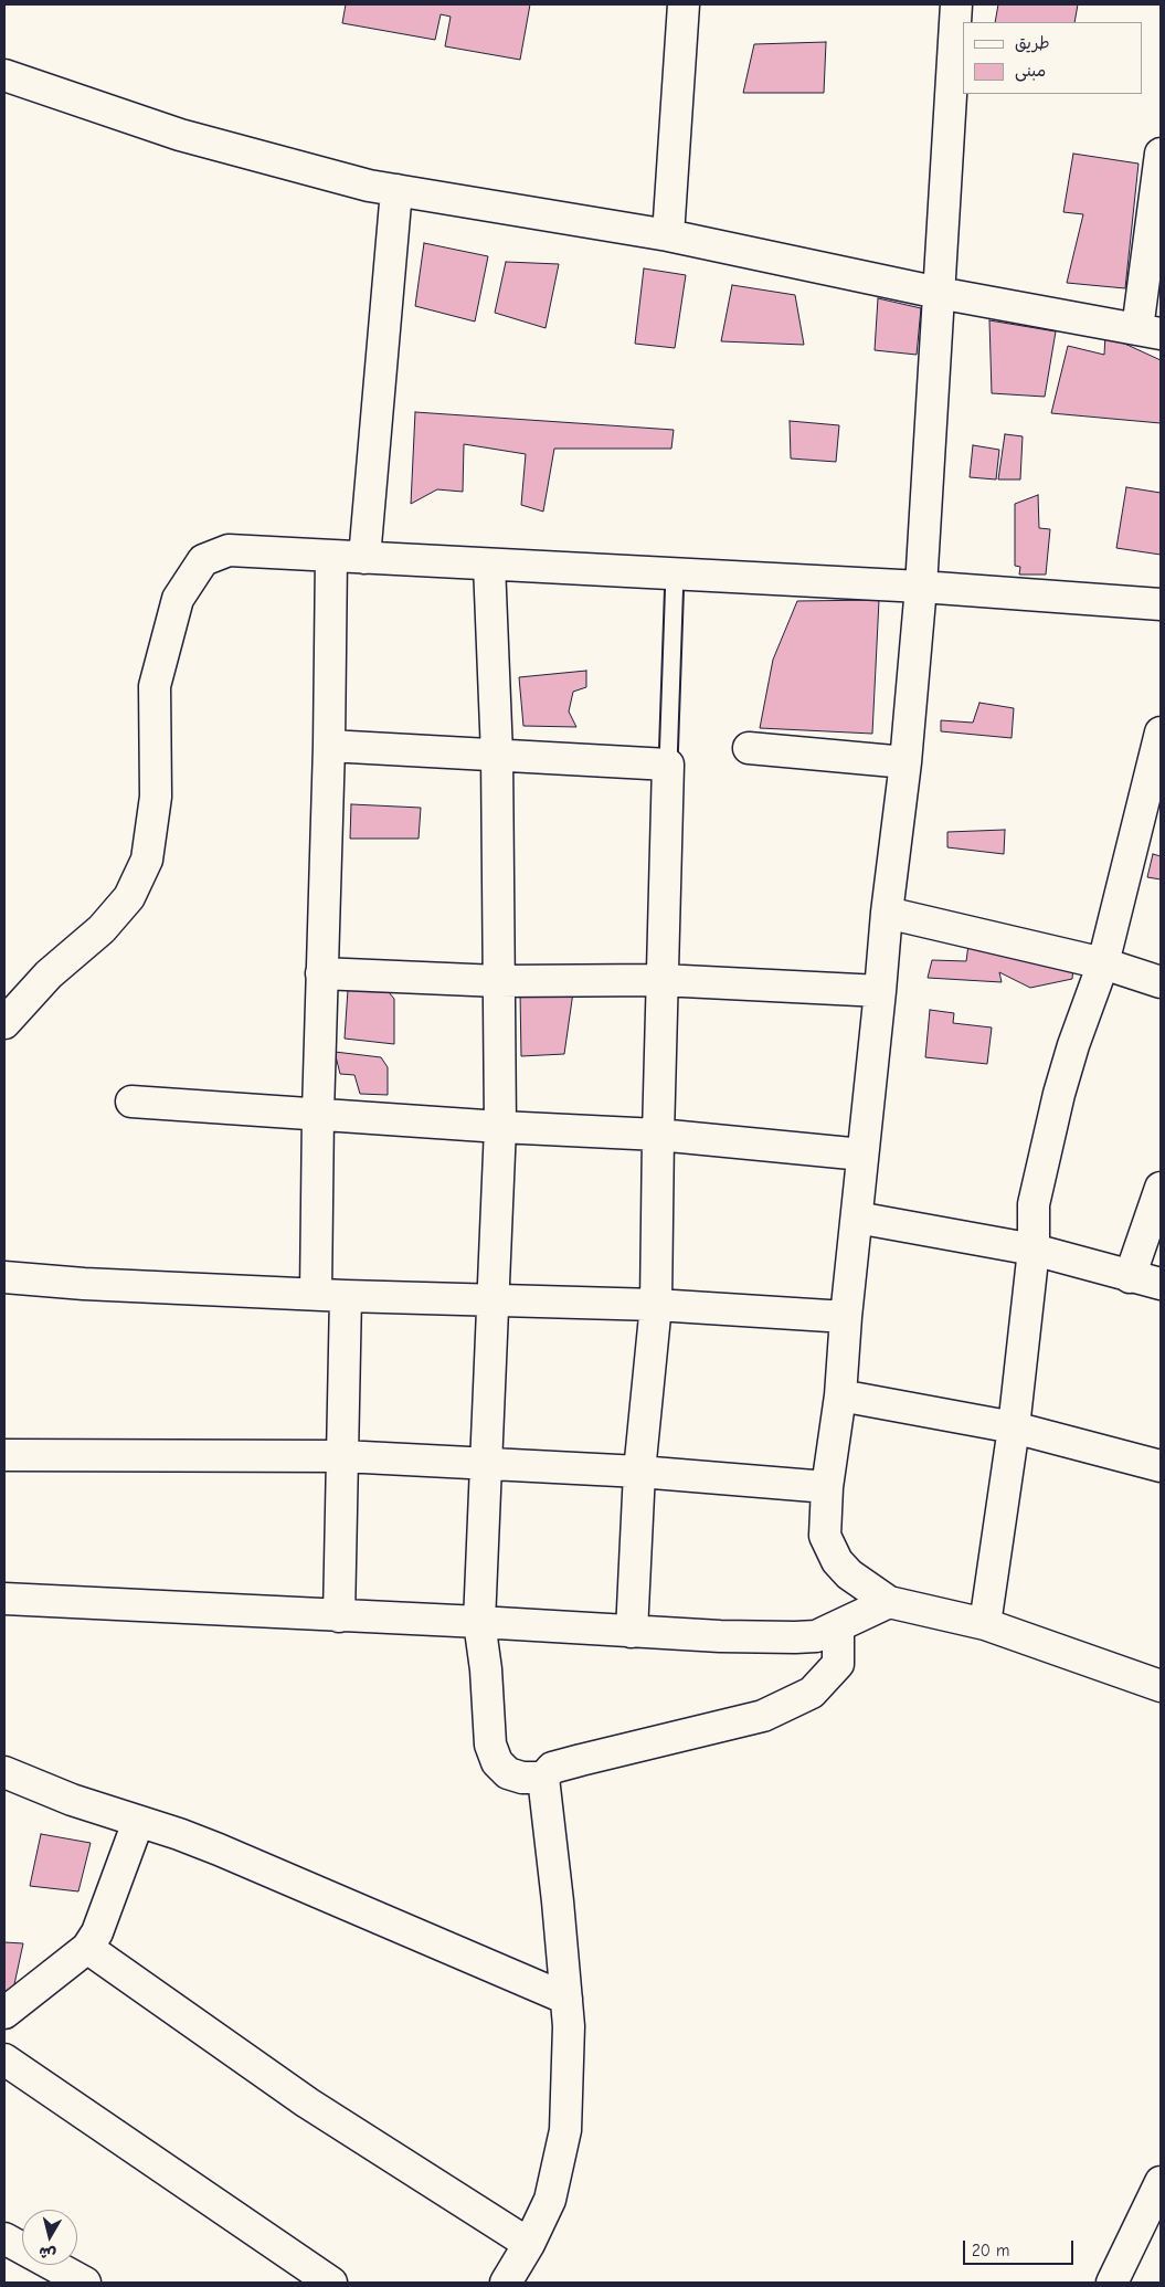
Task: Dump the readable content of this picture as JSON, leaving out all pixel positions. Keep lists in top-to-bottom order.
{
  "legend": ["طريق", "مبنى"],
  "scale_bar": "20 m",
  "north": "bottom"
}
